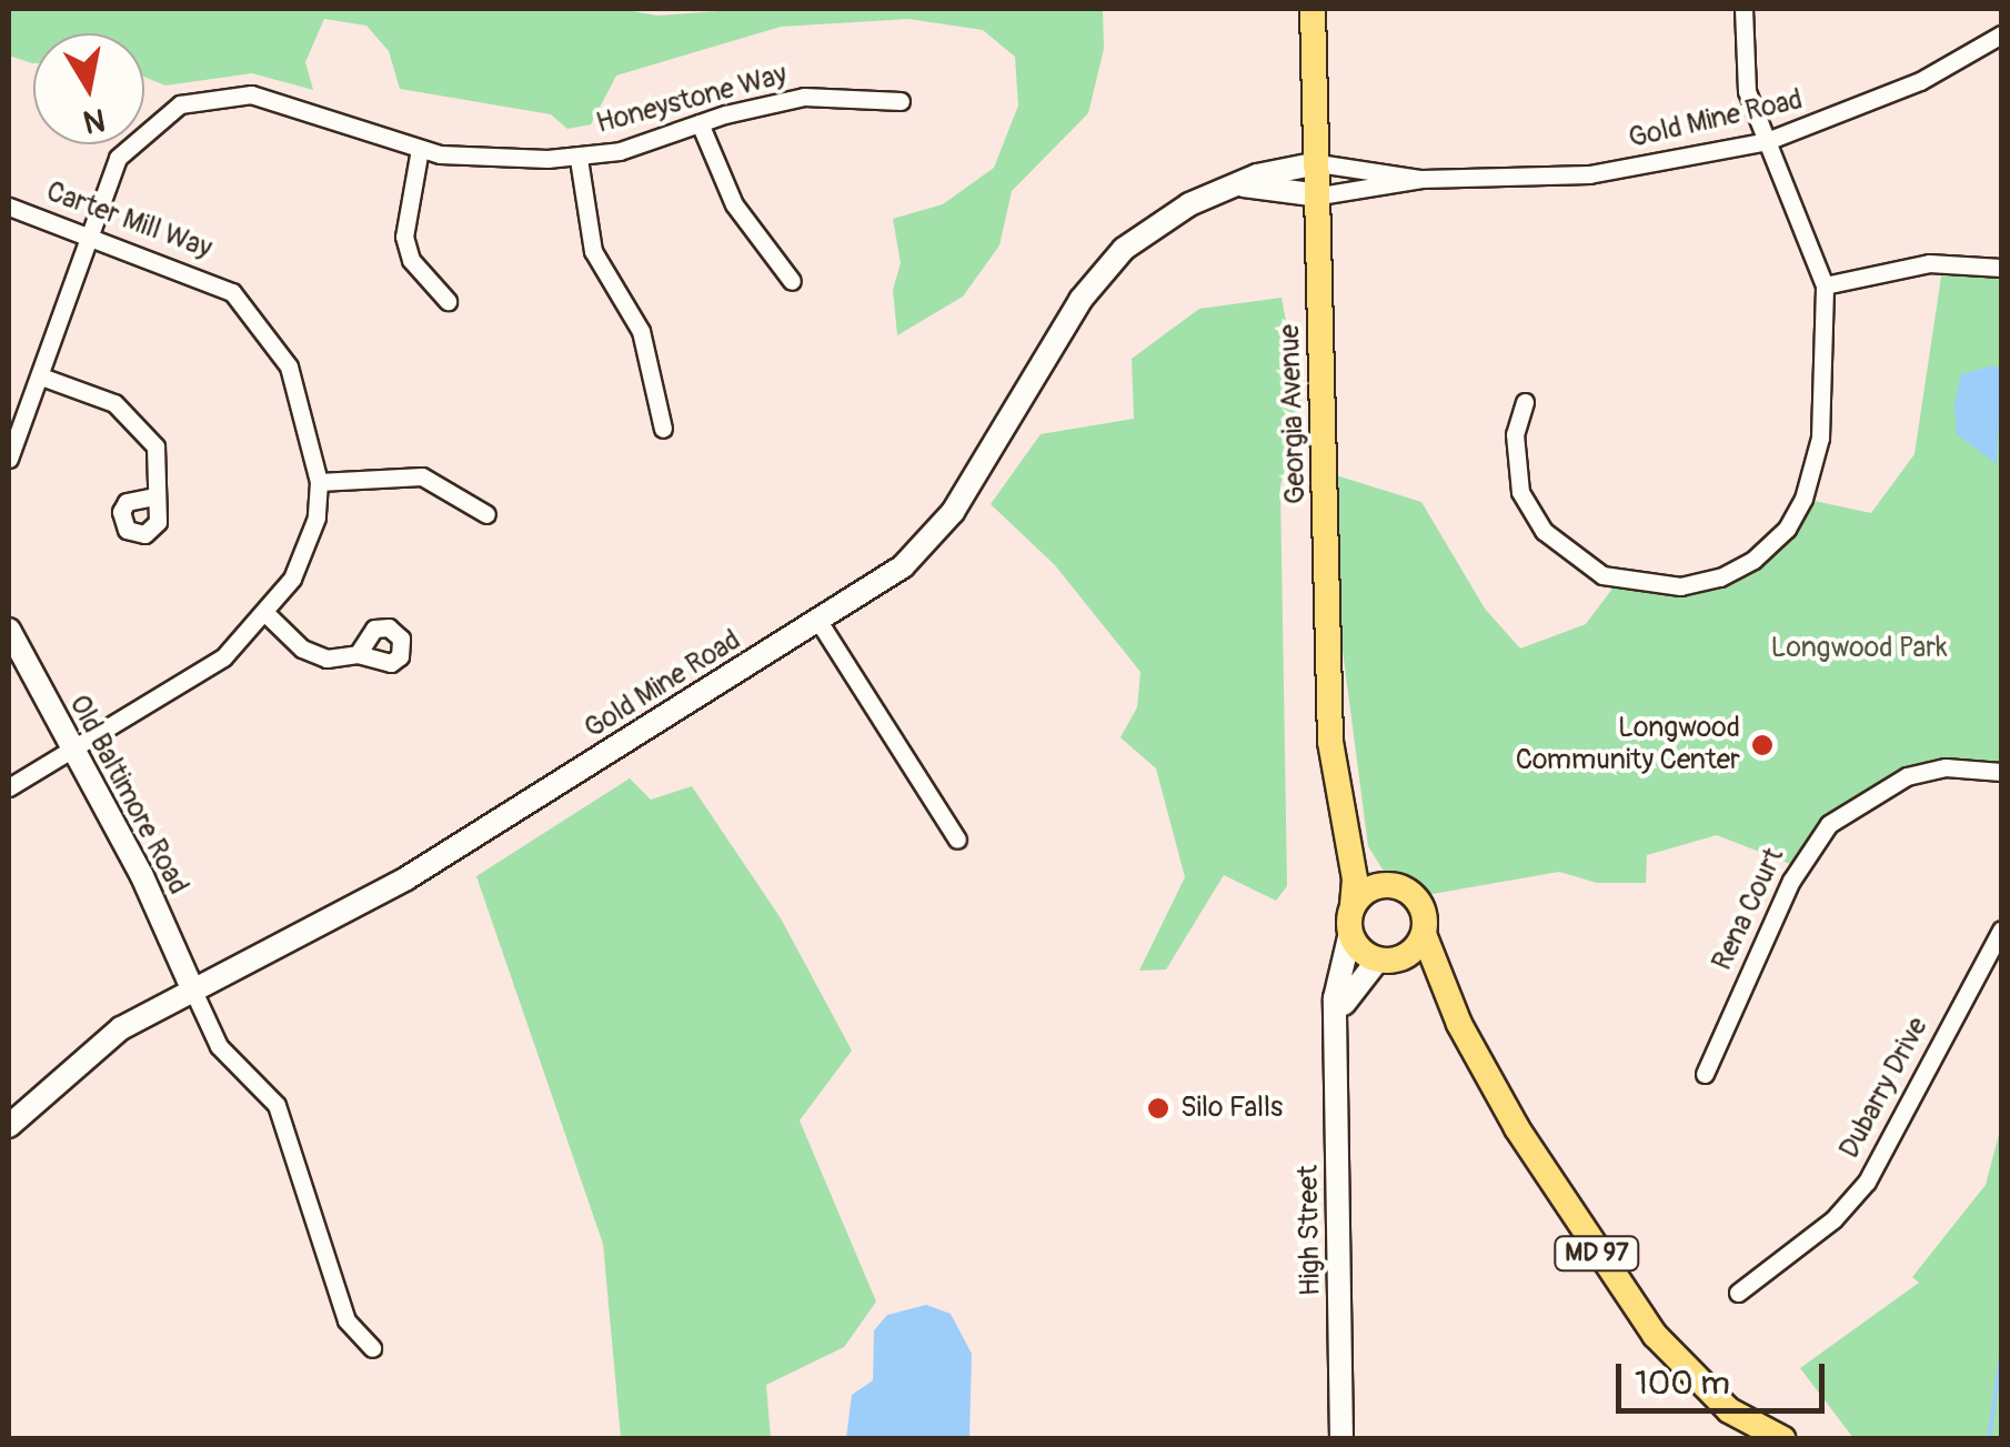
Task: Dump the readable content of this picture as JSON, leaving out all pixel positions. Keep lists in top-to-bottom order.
{
  "streets": {
    "main road": ["Georgia Avenue", "MD 97"],
    "street": [
      "Honeystone Way",
      "Gold Mine Road",
      "Carter Mill Way",
      "Old Baltimore Road",
      "Rena Court",
      "Dubarry Drive",
      "High Street"
    ]
  },
  "crossings": [
    ["Honeystone Way", "Carter Mill Way"],
    ["Gold Mine Road", "Georgia Avenue"],
    ["Gold Mine Road", "Old Baltimore Road"],
    ["Carter Mill Way", "Old Baltimore Road"],
    ["Georgia Avenue", "High Street"],
    ["Georgia Avenue", "MD 97"],
    ["High Street", "MD 97"]
  ],
  "parks": ["Longwood Park"],
  "places": ["Longwood Community Center", "Silo Falls"],
  "scale_bar": "100 m",
  "north": "bottom"
}
